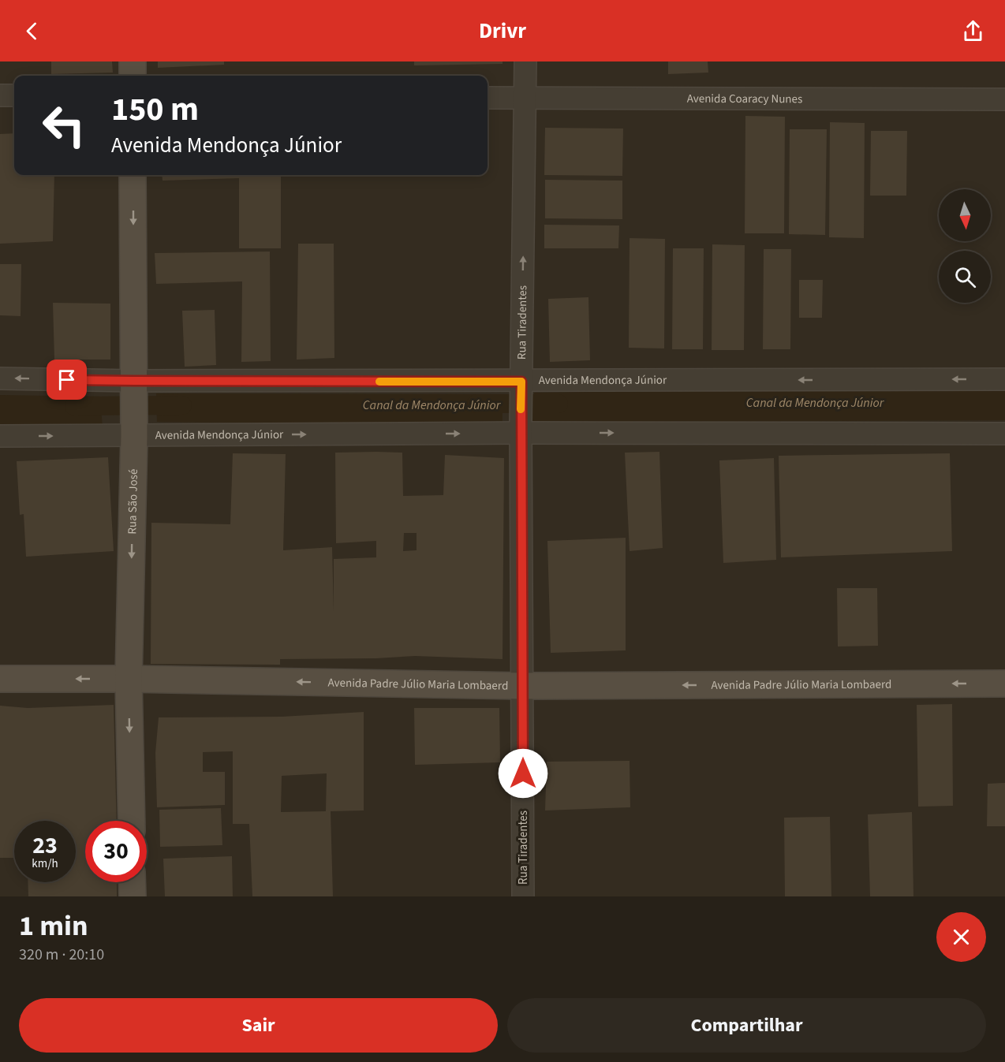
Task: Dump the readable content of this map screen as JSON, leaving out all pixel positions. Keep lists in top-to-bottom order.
{
  "streets": {
    "main road": ["Rua São José", "Avenida Padre Júlio Maria Lombaerd"],
    "street": ["Avenida Coaracy Nunes", "Rua Tiradentes", "Avenida Mendonça Júnior"]
  },
  "crossings": [
    ["Avenida Coaracy Nunes", "Rua Tiradentes"],
    ["Rua Tiradentes", "Avenida Mendonça Júnior"],
    ["Rua Tiradentes", "Avenida Padre Júlio Maria Lombaerd"],
    ["Avenida Mendonça Júnior", "Rua São José"],
    ["Rua São José", "Avenida Padre Júlio Maria Lombaerd"]
  ],
  "one_way": ["Rua São José", "Avenida Padre Júlio Maria Lombaerd"],
  "water": ["Canal da Mendonça Júnior"],
  "north": "bottom",
  "page": {
    "header": "Drivr",
    "turn": ["150 m", "Avenida Mendonça Júnior"],
    "speed": "23 km/h",
    "limit": "30",
    "heading": ["1 min", "320 m · 20:10"],
    "buttons": ["Sair", "Compartilhar"]
  }
}
